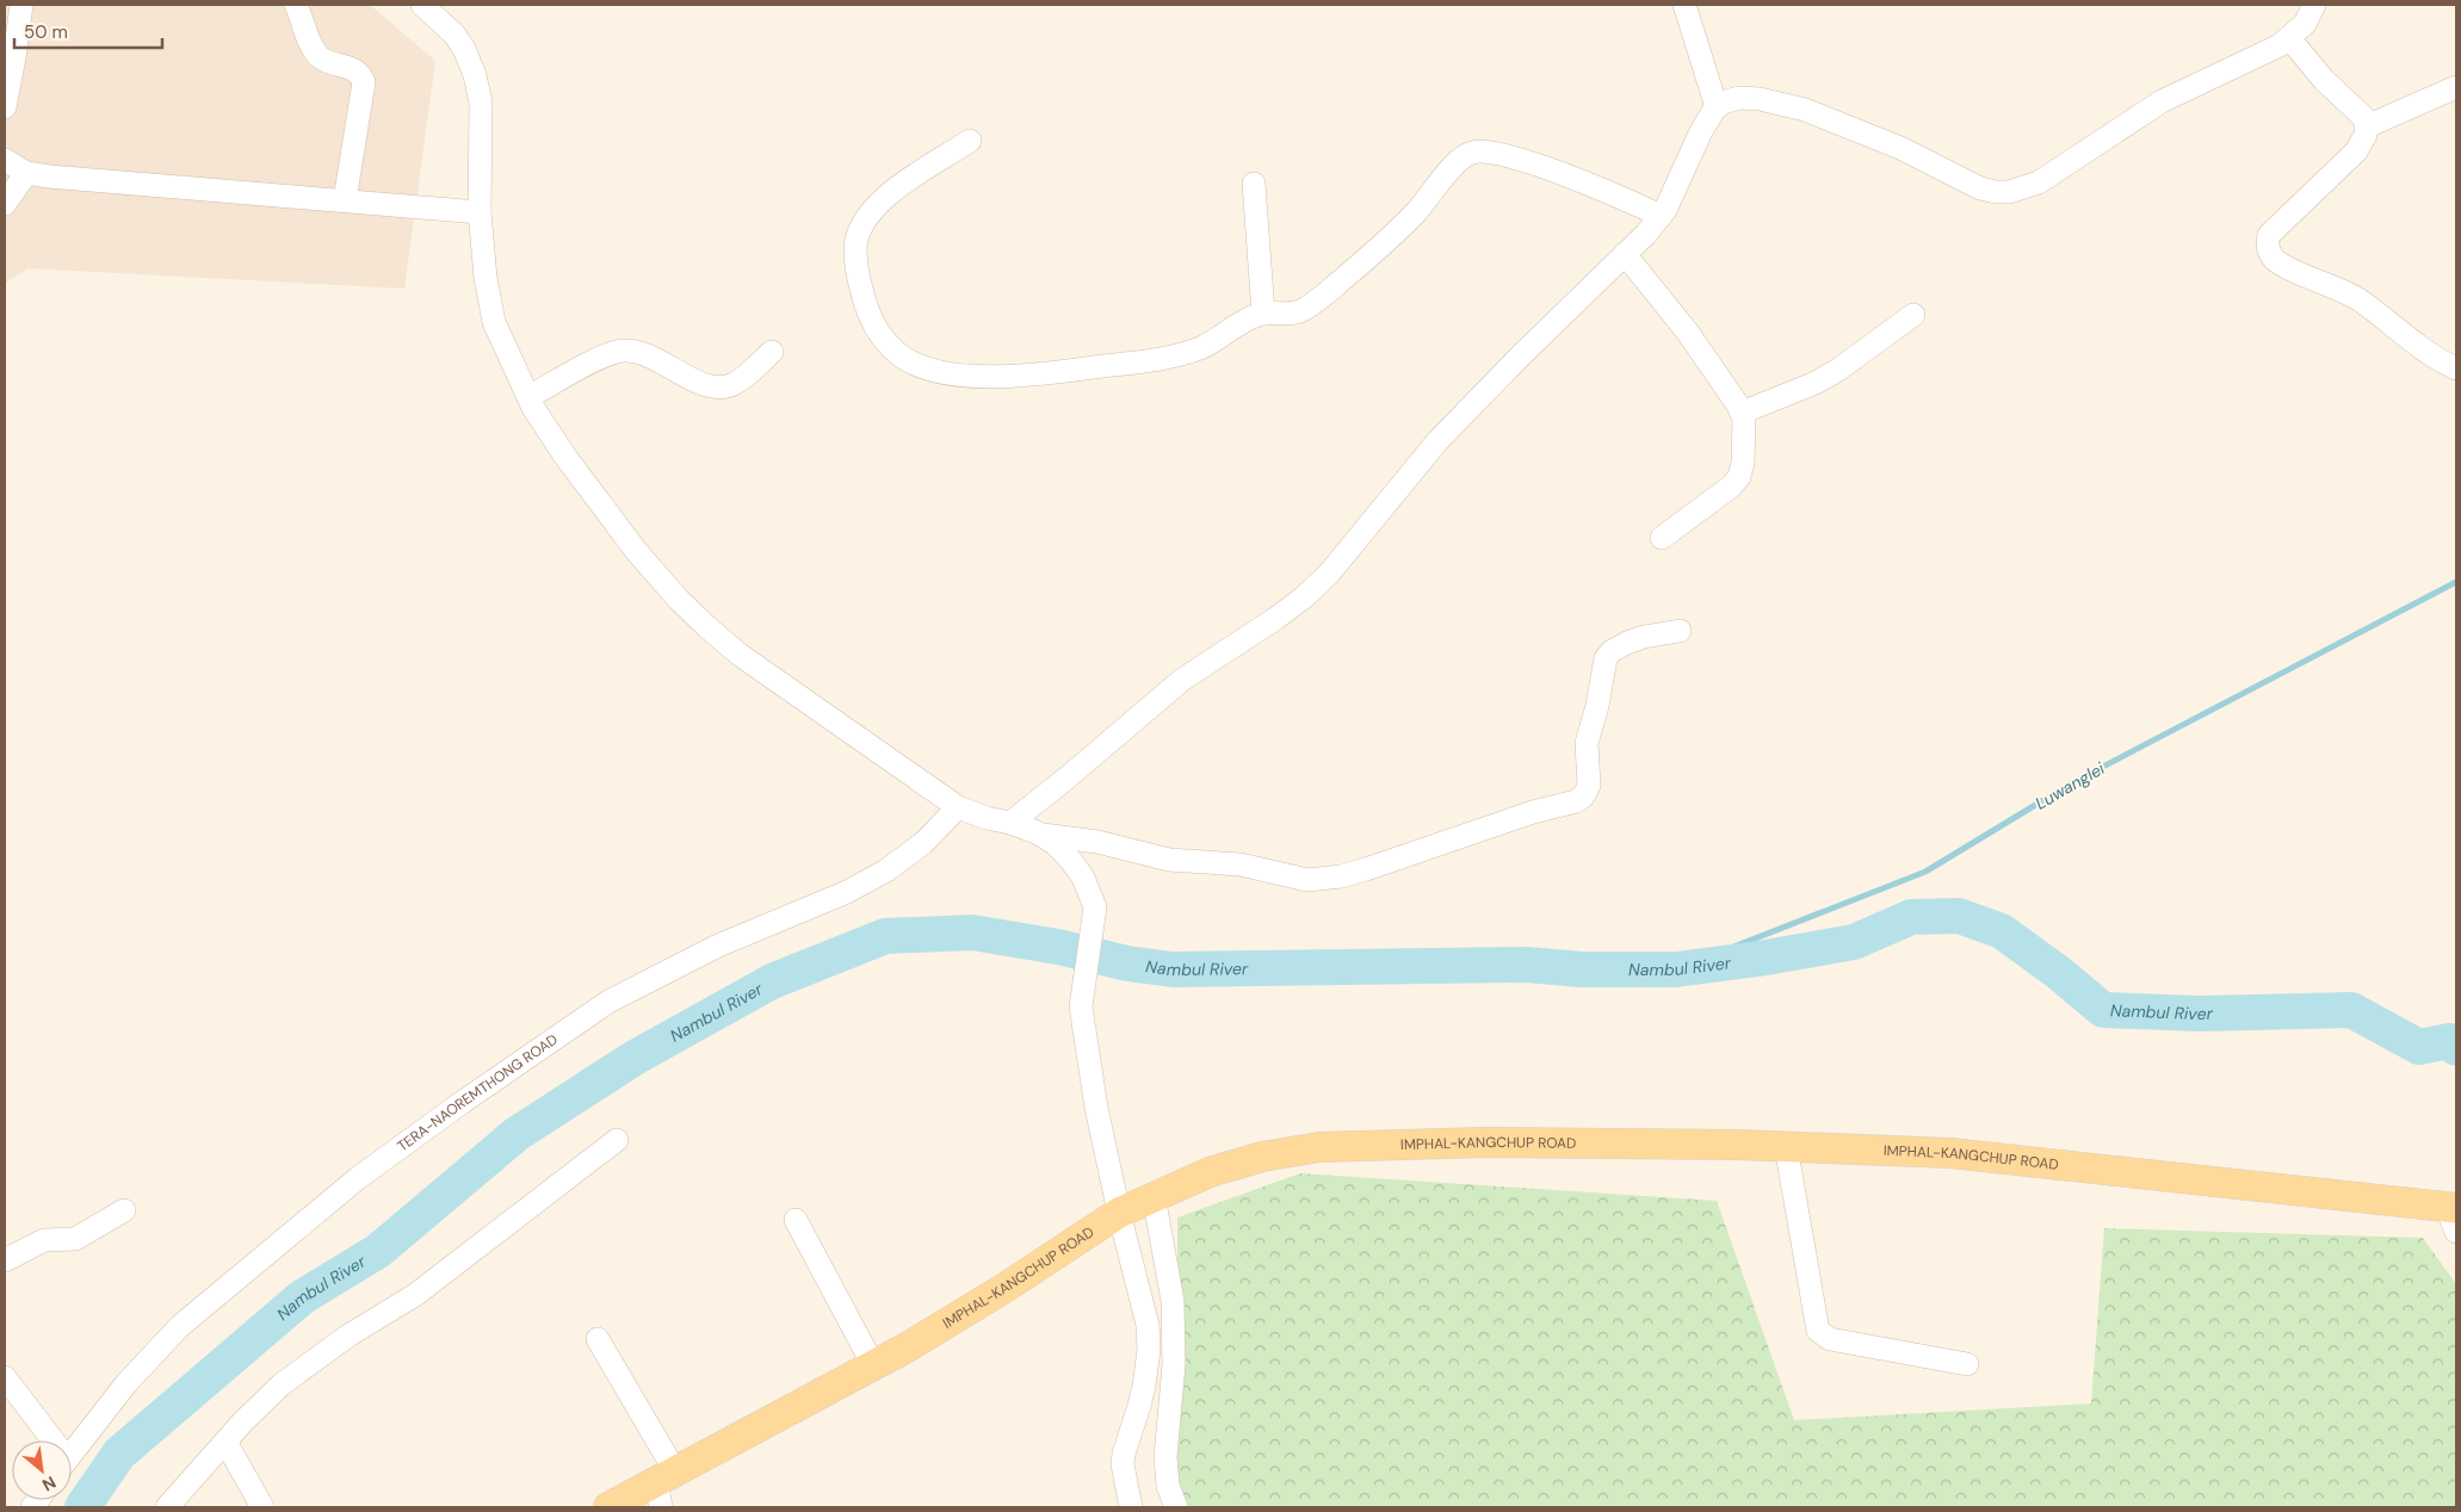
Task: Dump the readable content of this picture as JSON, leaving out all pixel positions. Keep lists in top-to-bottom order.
{
  "streets": {
    "main road": ["IMPHAL-KANGCHUP ROAD"],
    "street": ["TERA-NAOREMTHONG ROAD"]
  },
  "water": ["Luwanglei", "Nambul River"],
  "scale_bar": "50 m",
  "north": "bottom right"
}
